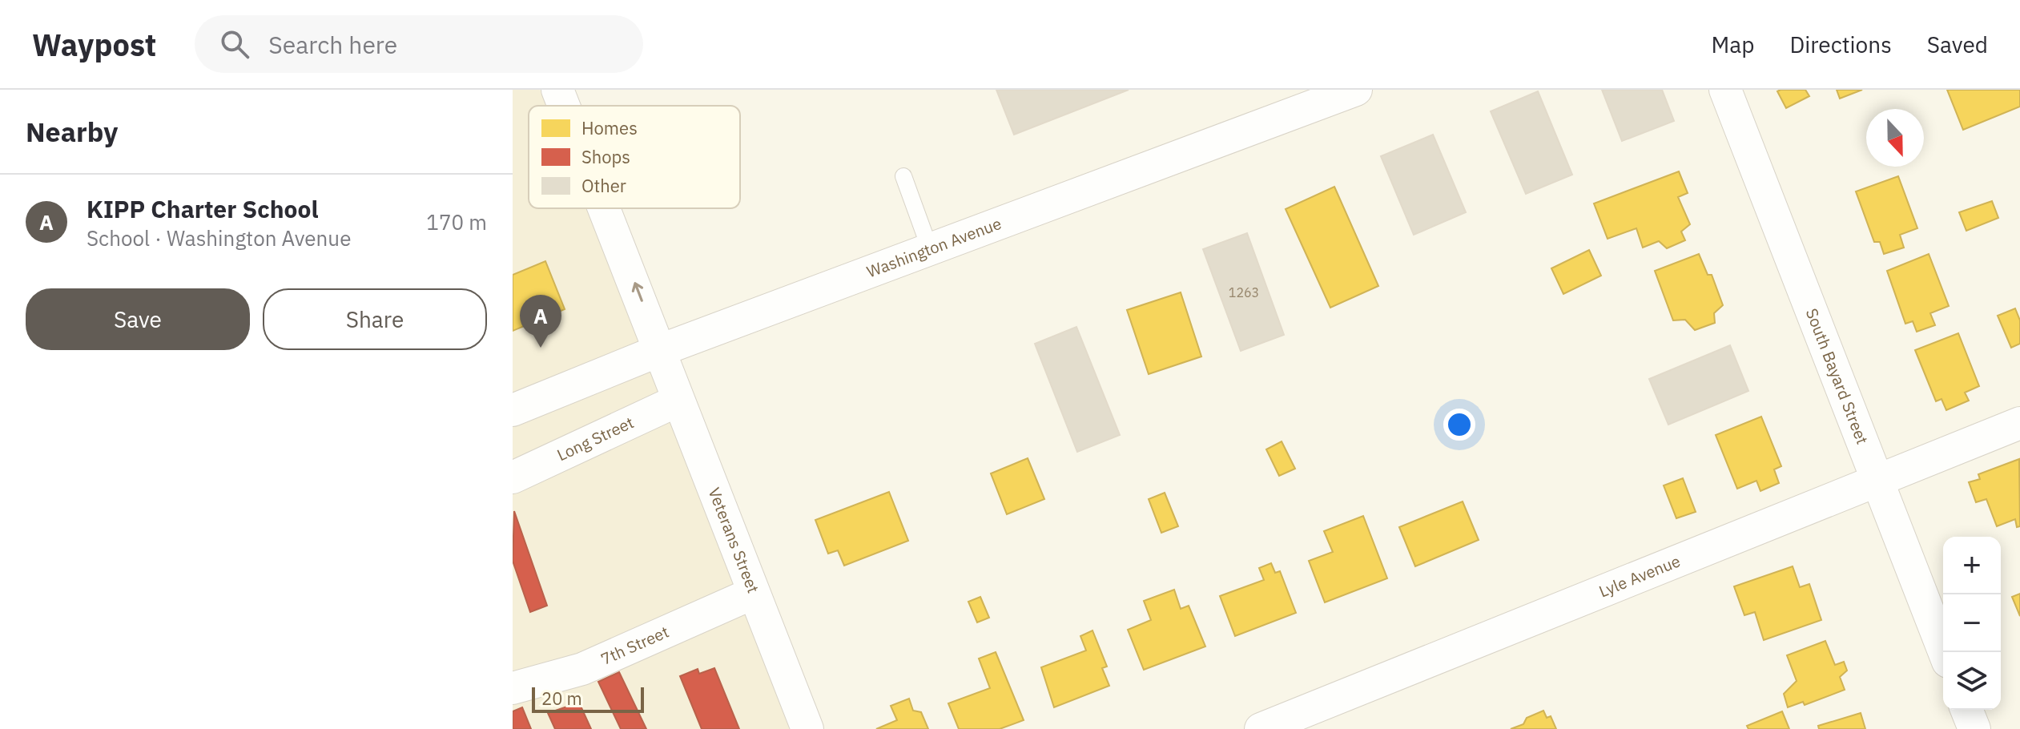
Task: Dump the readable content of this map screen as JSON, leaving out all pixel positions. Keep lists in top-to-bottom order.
{
  "streets": {
    "street": [
      "Washington Avenue",
      "South Bayard Street",
      "Long Street",
      "Veterans Street",
      "Lyle Avenue",
      "7th Street"
    ]
  },
  "crossings": [
    ["Washington Avenue", "Veterans Street"],
    ["South Bayard Street", "Lyle Avenue"],
    ["Long Street", "Veterans Street"],
    ["Veterans Street", "7th Street"]
  ],
  "house_numbers": ["1263"],
  "legend": ["Homes", "Shops", "Other"],
  "scale_bar": "20 m",
  "north": "bottom",
  "page": {
    "header": "Waypost",
    "search": "Search here",
    "nav": ["Map", "Directions", "Saved"],
    "heading": "Nearby",
    "list": [
      {
        "mark": "A",
        "name": "KIPP Charter School",
        "note": "School · Washington Avenue",
        "value": "170 m"
      }
    ],
    "buttons": ["Save", "Share"],
    "pins": "A",
    "map_buttons": ["+", "−"],
    "scale": "20 m"
  }
}
